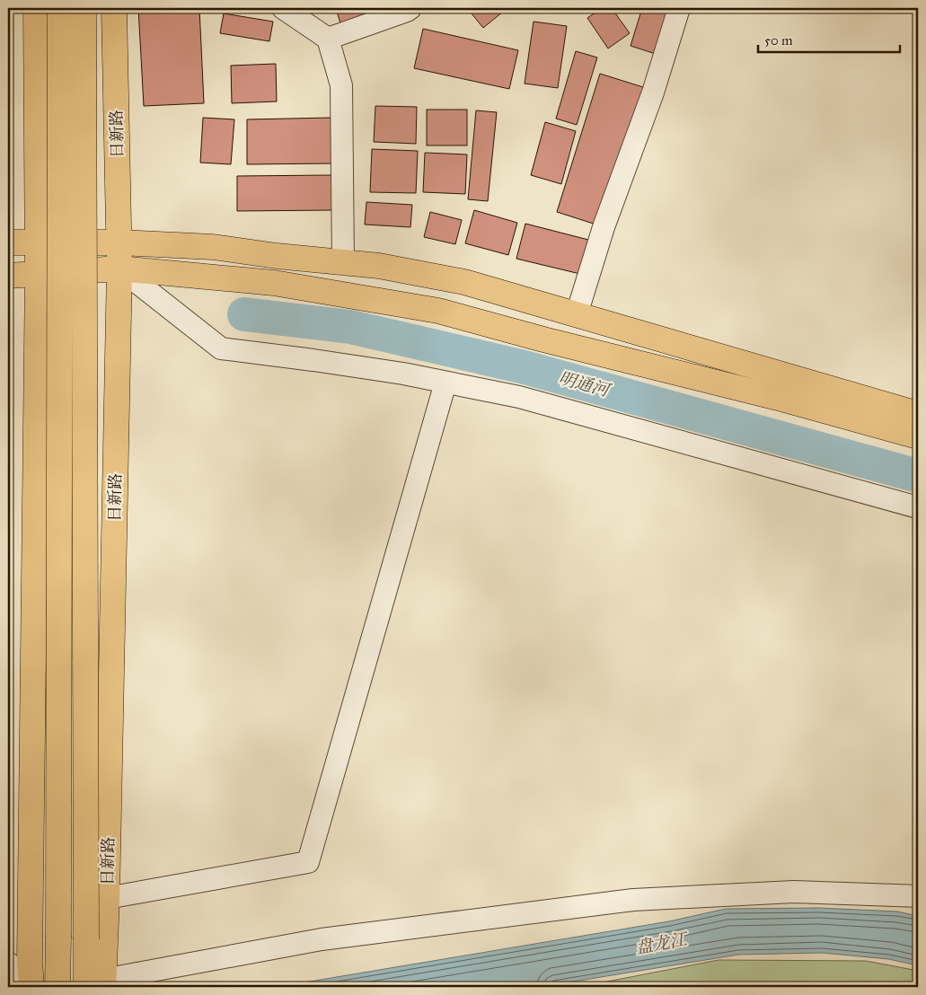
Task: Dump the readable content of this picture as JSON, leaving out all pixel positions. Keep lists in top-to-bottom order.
{
  "streets": {
    "main road": ["日新路"]
  },
  "water": ["明通河", "盘龙江"],
  "scale_bar": "50 m"
}
